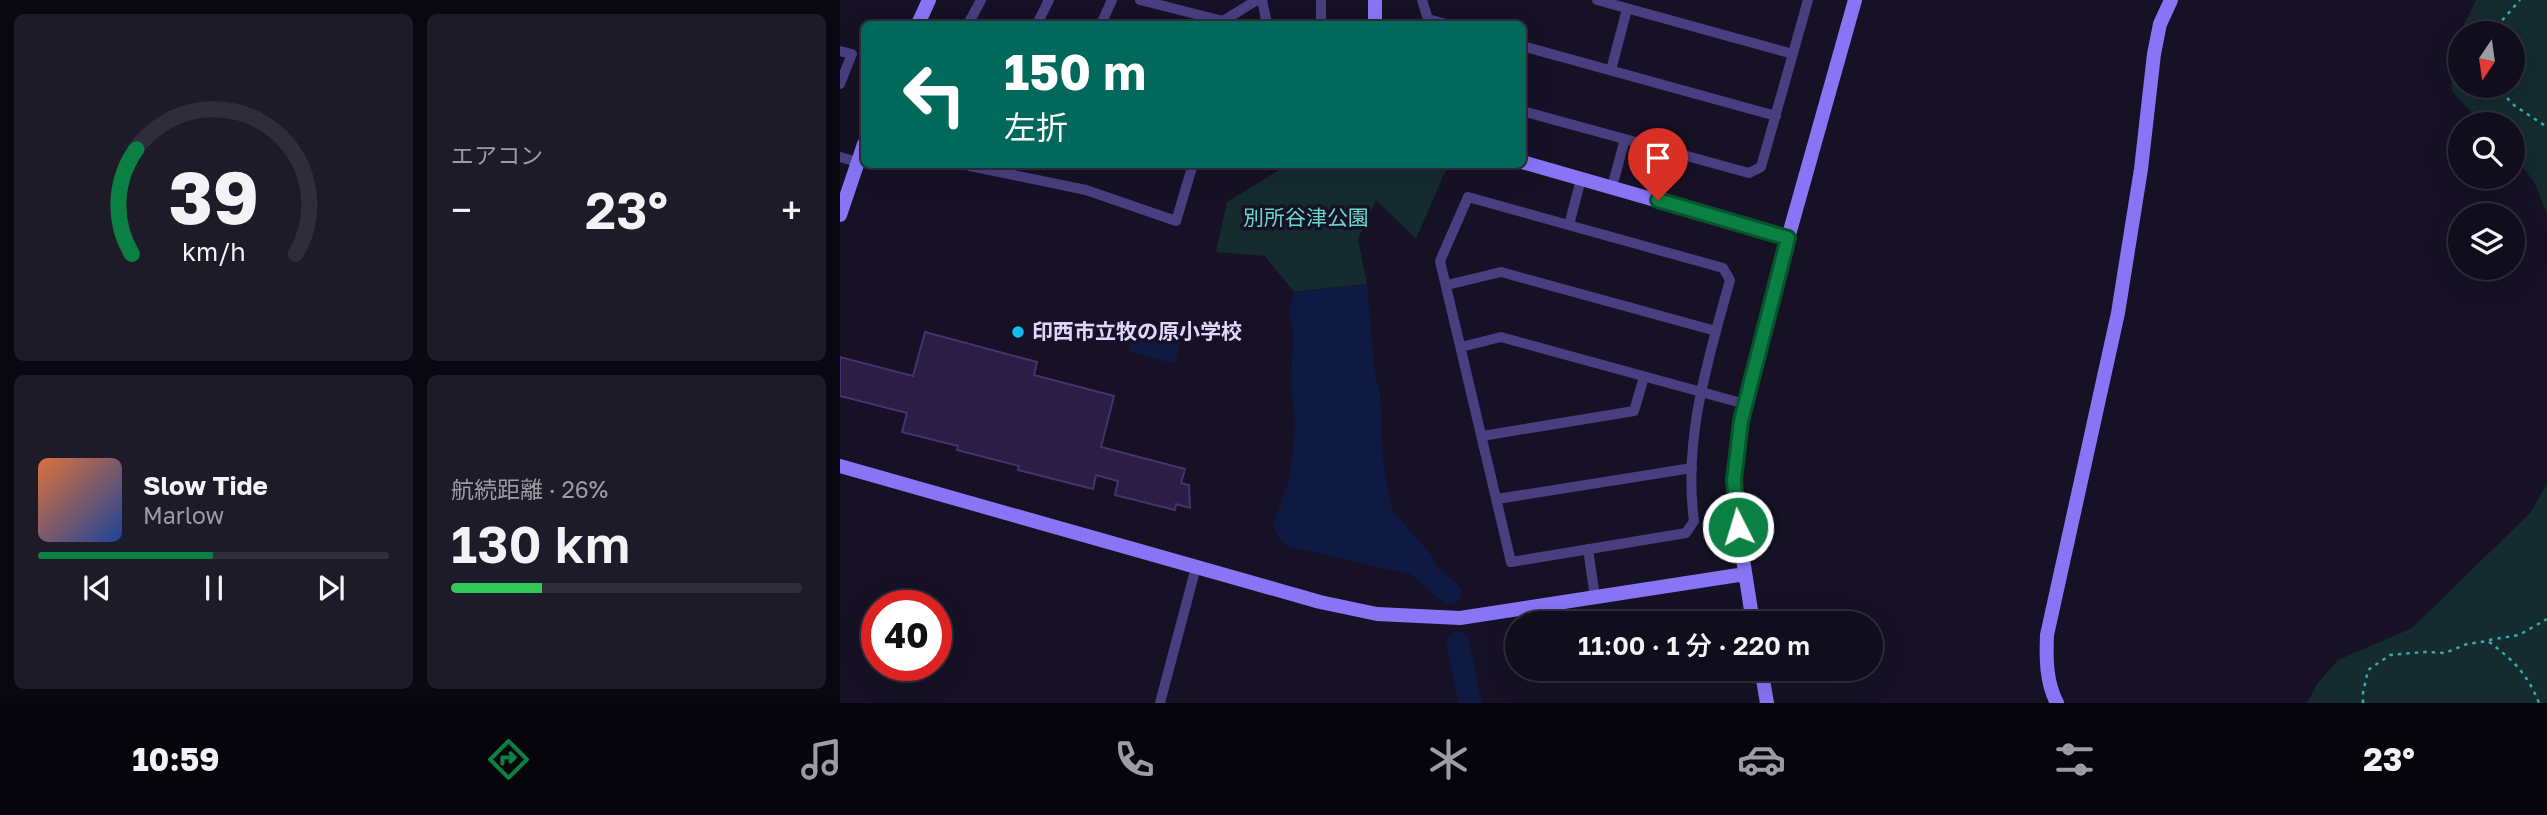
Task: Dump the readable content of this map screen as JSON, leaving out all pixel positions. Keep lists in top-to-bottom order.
{
  "parks": ["別所谷津公園"],
  "places": ["印西市立牧の原小学校"],
  "north": "bottom",
  "page": {
    "tile": [
      "エアコン",
      ["航続距離 · 26%", "130 km"]
    ],
    "turn": ["150 m", "左折"],
    "heat": ["−", "23°", "+"],
    "song": ["Slow Tide", "Marlow"],
    "limit": "40",
    "trip": "11:00 · 1 分 · 220 m",
    "tabs": ["10:59", "23°"],
    "gauge": ["39", "km/h"]
  }
}
